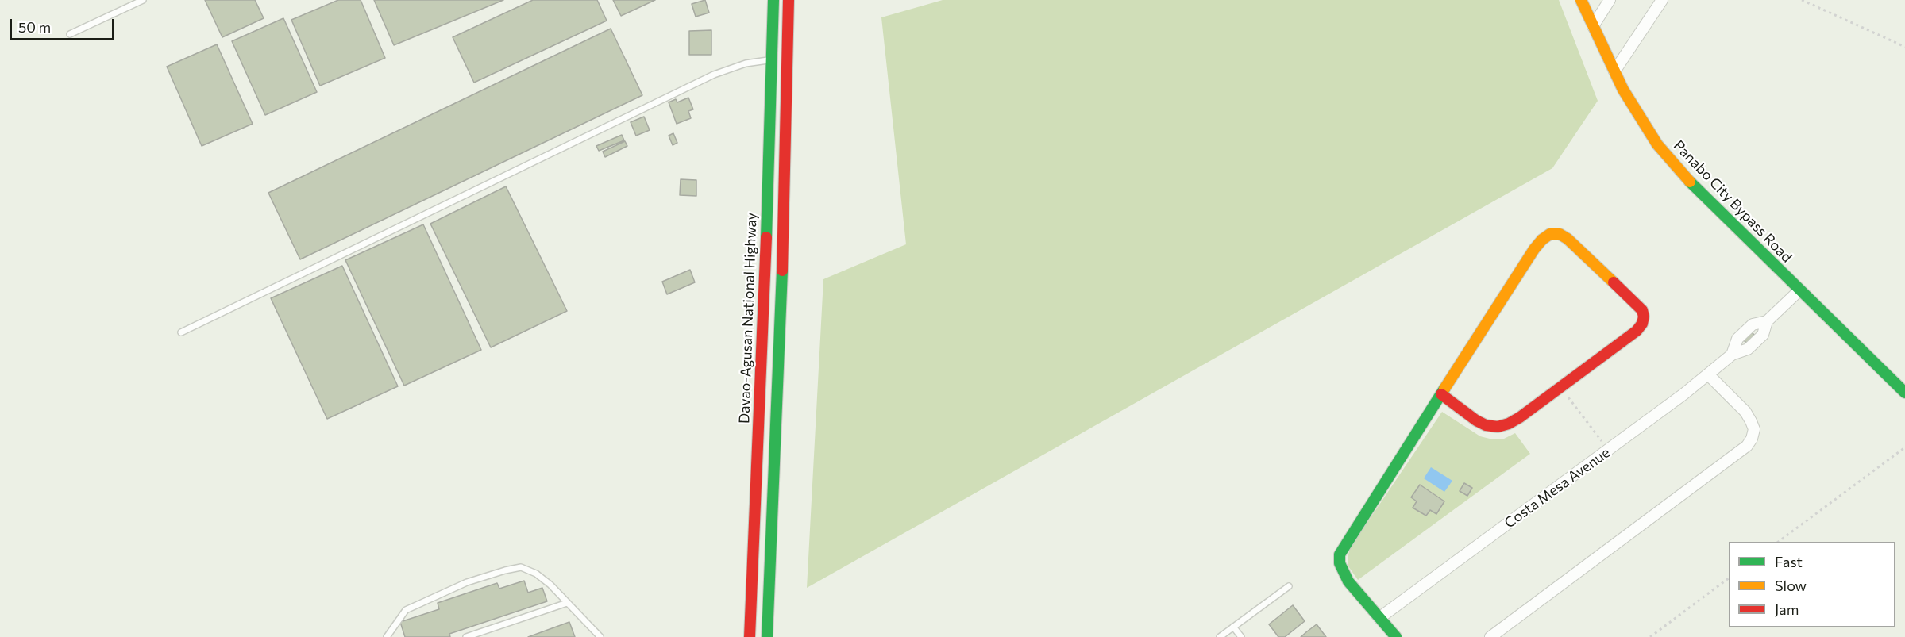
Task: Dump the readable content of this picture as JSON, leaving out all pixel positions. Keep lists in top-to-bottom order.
{
  "streets": {
    "main road": ["Panabo City Bypass Road", "Davao-Agusan National Highway"],
    "street": ["Costa Mesa Avenue"]
  },
  "crossings": [
    ["Panabo City Bypass Road", "Costa Mesa Avenue"]
  ],
  "legend": ["Fast", "Slow", "Jam"],
  "scale_bar": "50 m"
}
